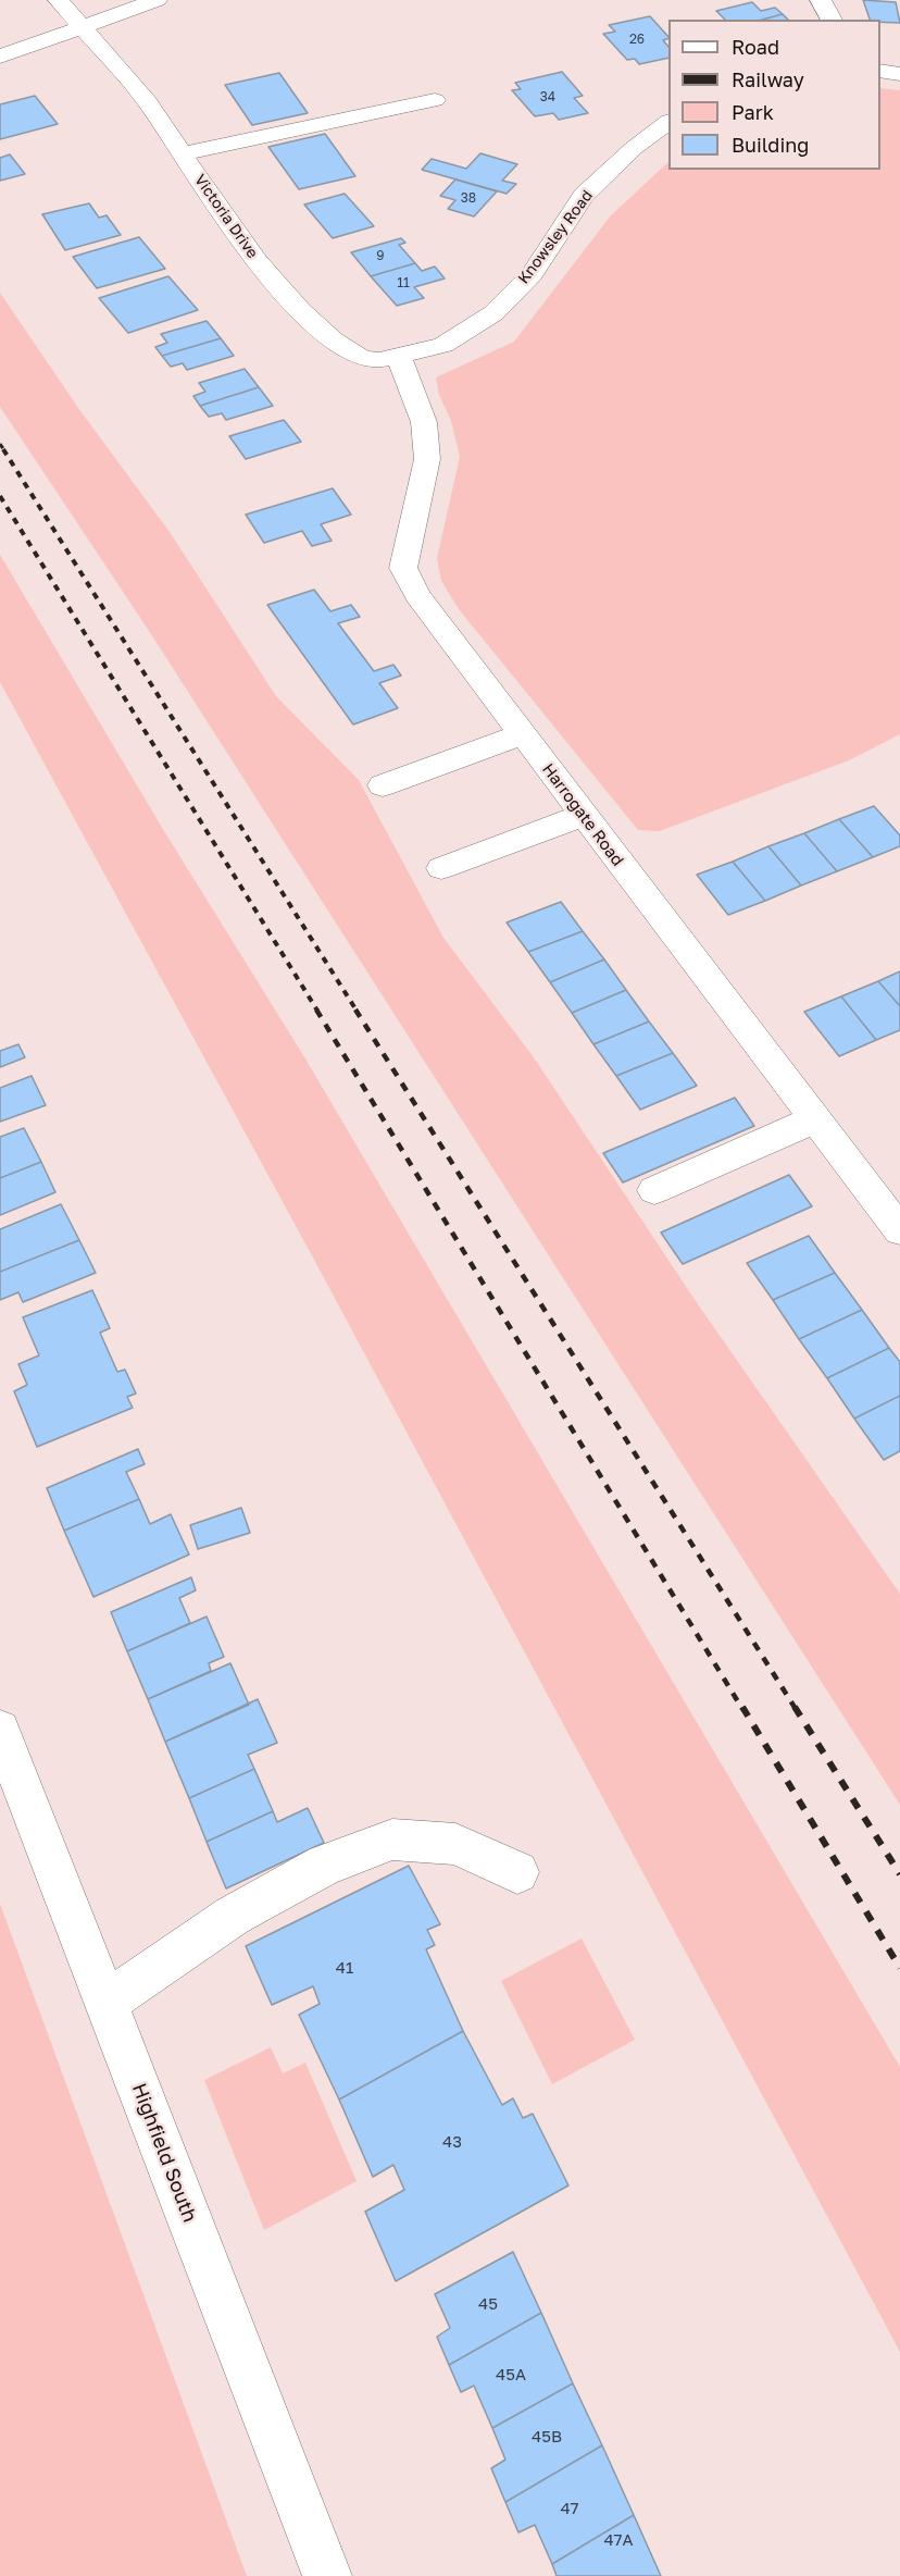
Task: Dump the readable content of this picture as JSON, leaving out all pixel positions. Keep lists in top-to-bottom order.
{
  "streets": {
    "street": [
      "Victoria Drive",
      "Knowsley Road",
      "Harrogate Road",
      "Highfield South"
    ]
  },
  "crossings": [
    ["Victoria Drive", "Knowsley Road"],
    ["Victoria Drive", "Harrogate Road"],
    ["Knowsley Road", "Harrogate Road"]
  ],
  "house_numbers": [
    "26",
    "34",
    "38",
    "9",
    "11",
    "41",
    "43",
    "45",
    "45A",
    "45B",
    "47",
    "47A"
  ],
  "legend": [
    "Road",
    "Railway",
    "Park",
    "Building"
  ]
}
